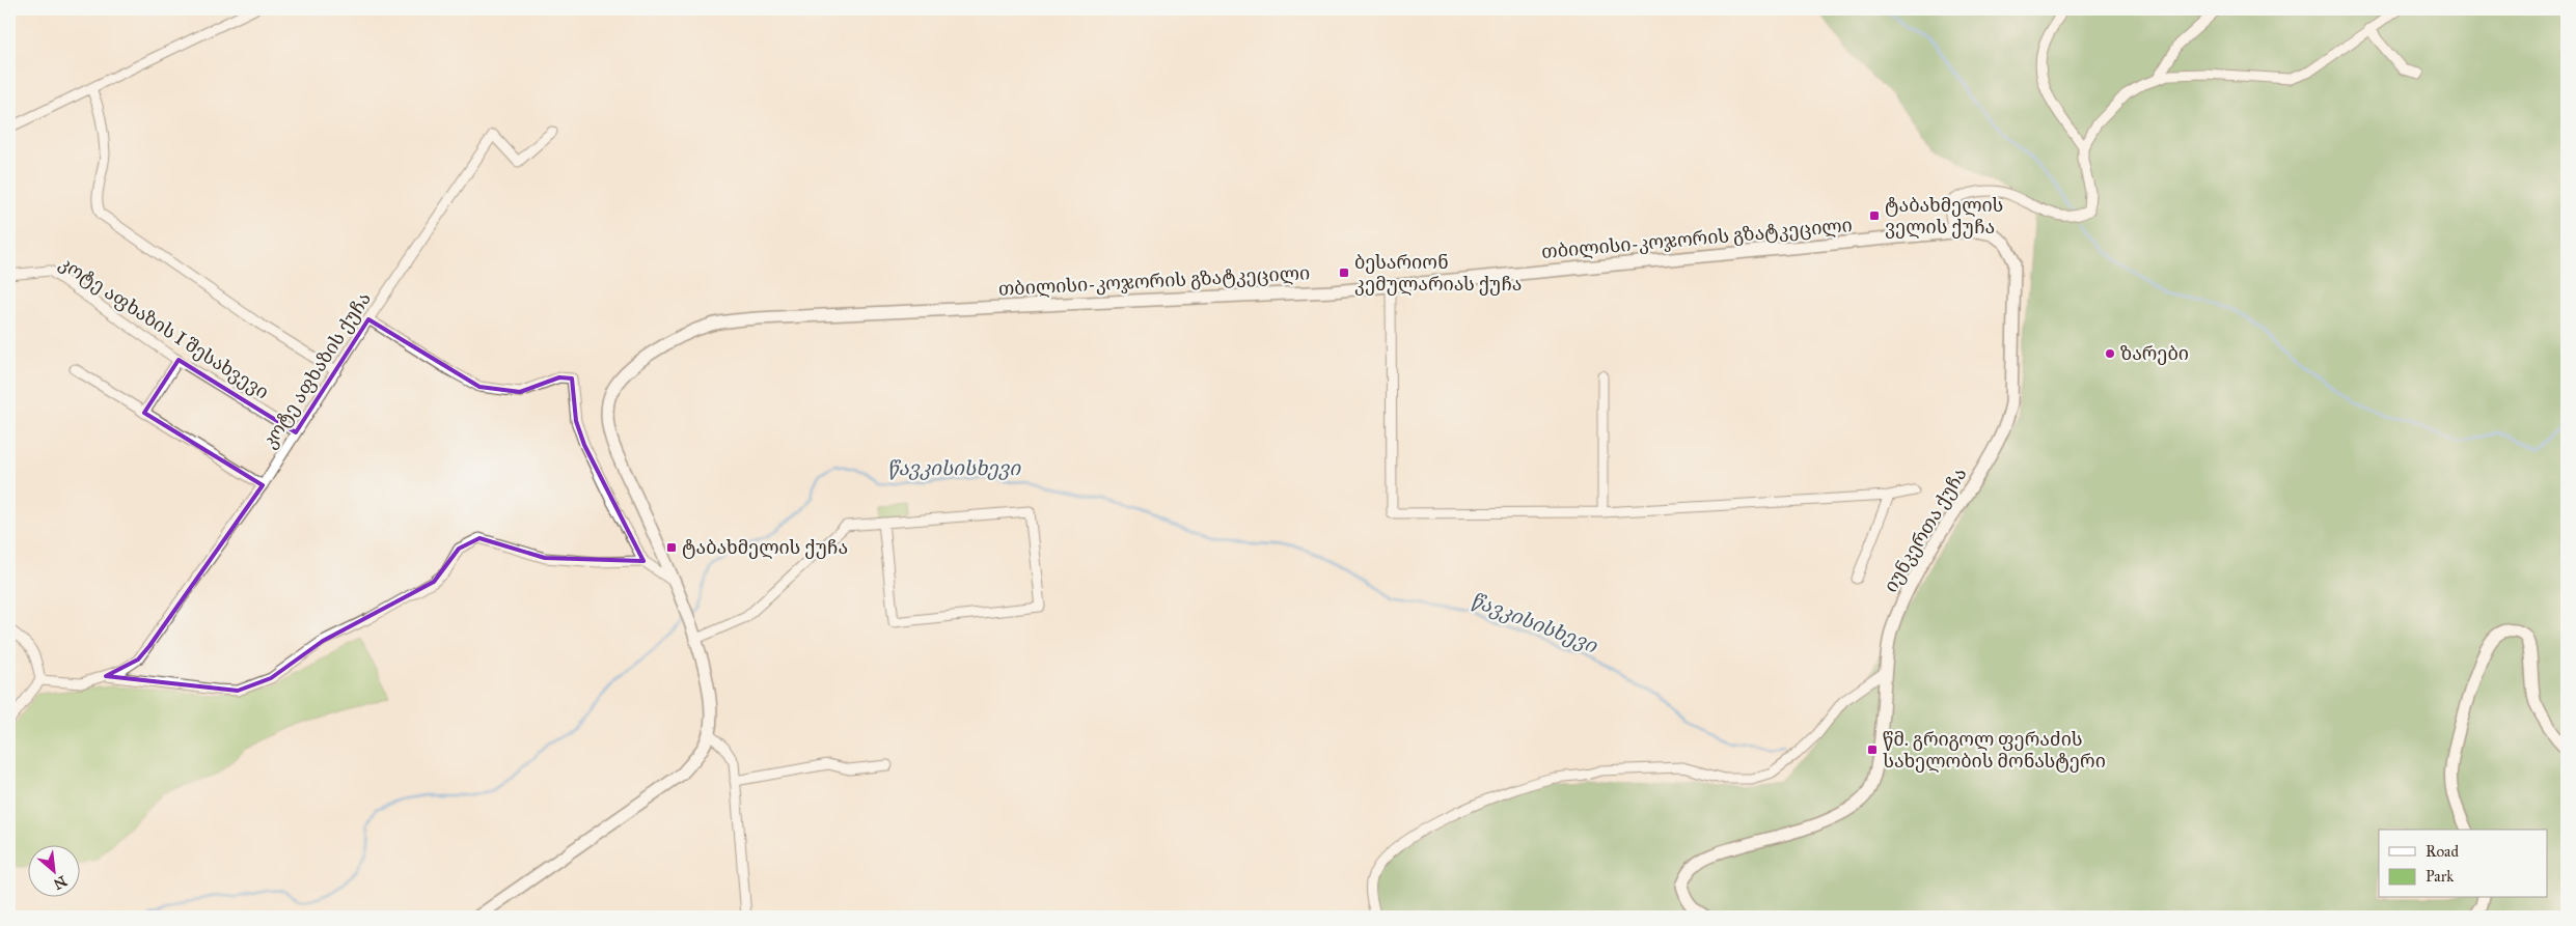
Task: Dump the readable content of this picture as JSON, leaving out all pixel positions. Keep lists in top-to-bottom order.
{
  "streets": {
    "main road": ["თბილისი-კოჯორის გზატკეცილი", "იუნკერთა ქუჩა"],
    "street": ["კოტე აფხაზის I შესახვევი", "კოტე აფხაზის ქუჩა"]
  },
  "crossings": [
    ["თბილისი-კოჯორის გზატკეცილი", "იუნკერთა ქუჩა"],
    ["კოტე აფხაზის I შესახვევი", "კოტე აფხაზის ქუჩა"]
  ],
  "water": ["წავკისისხევი"],
  "places": {
    "transit": [
      "ტაბახმელის ველის ქუჩა",
      "ბესარიონ კემულარიას ქუჩა",
      "ტაბახმელის ქუჩა",
      "წმ. გრიგოლ ფერაძის სახელობის მონასტერი"
    ],
    "other": ["ზარები"]
  },
  "legend": ["Road", "Park"],
  "north": "bottom right"
}
